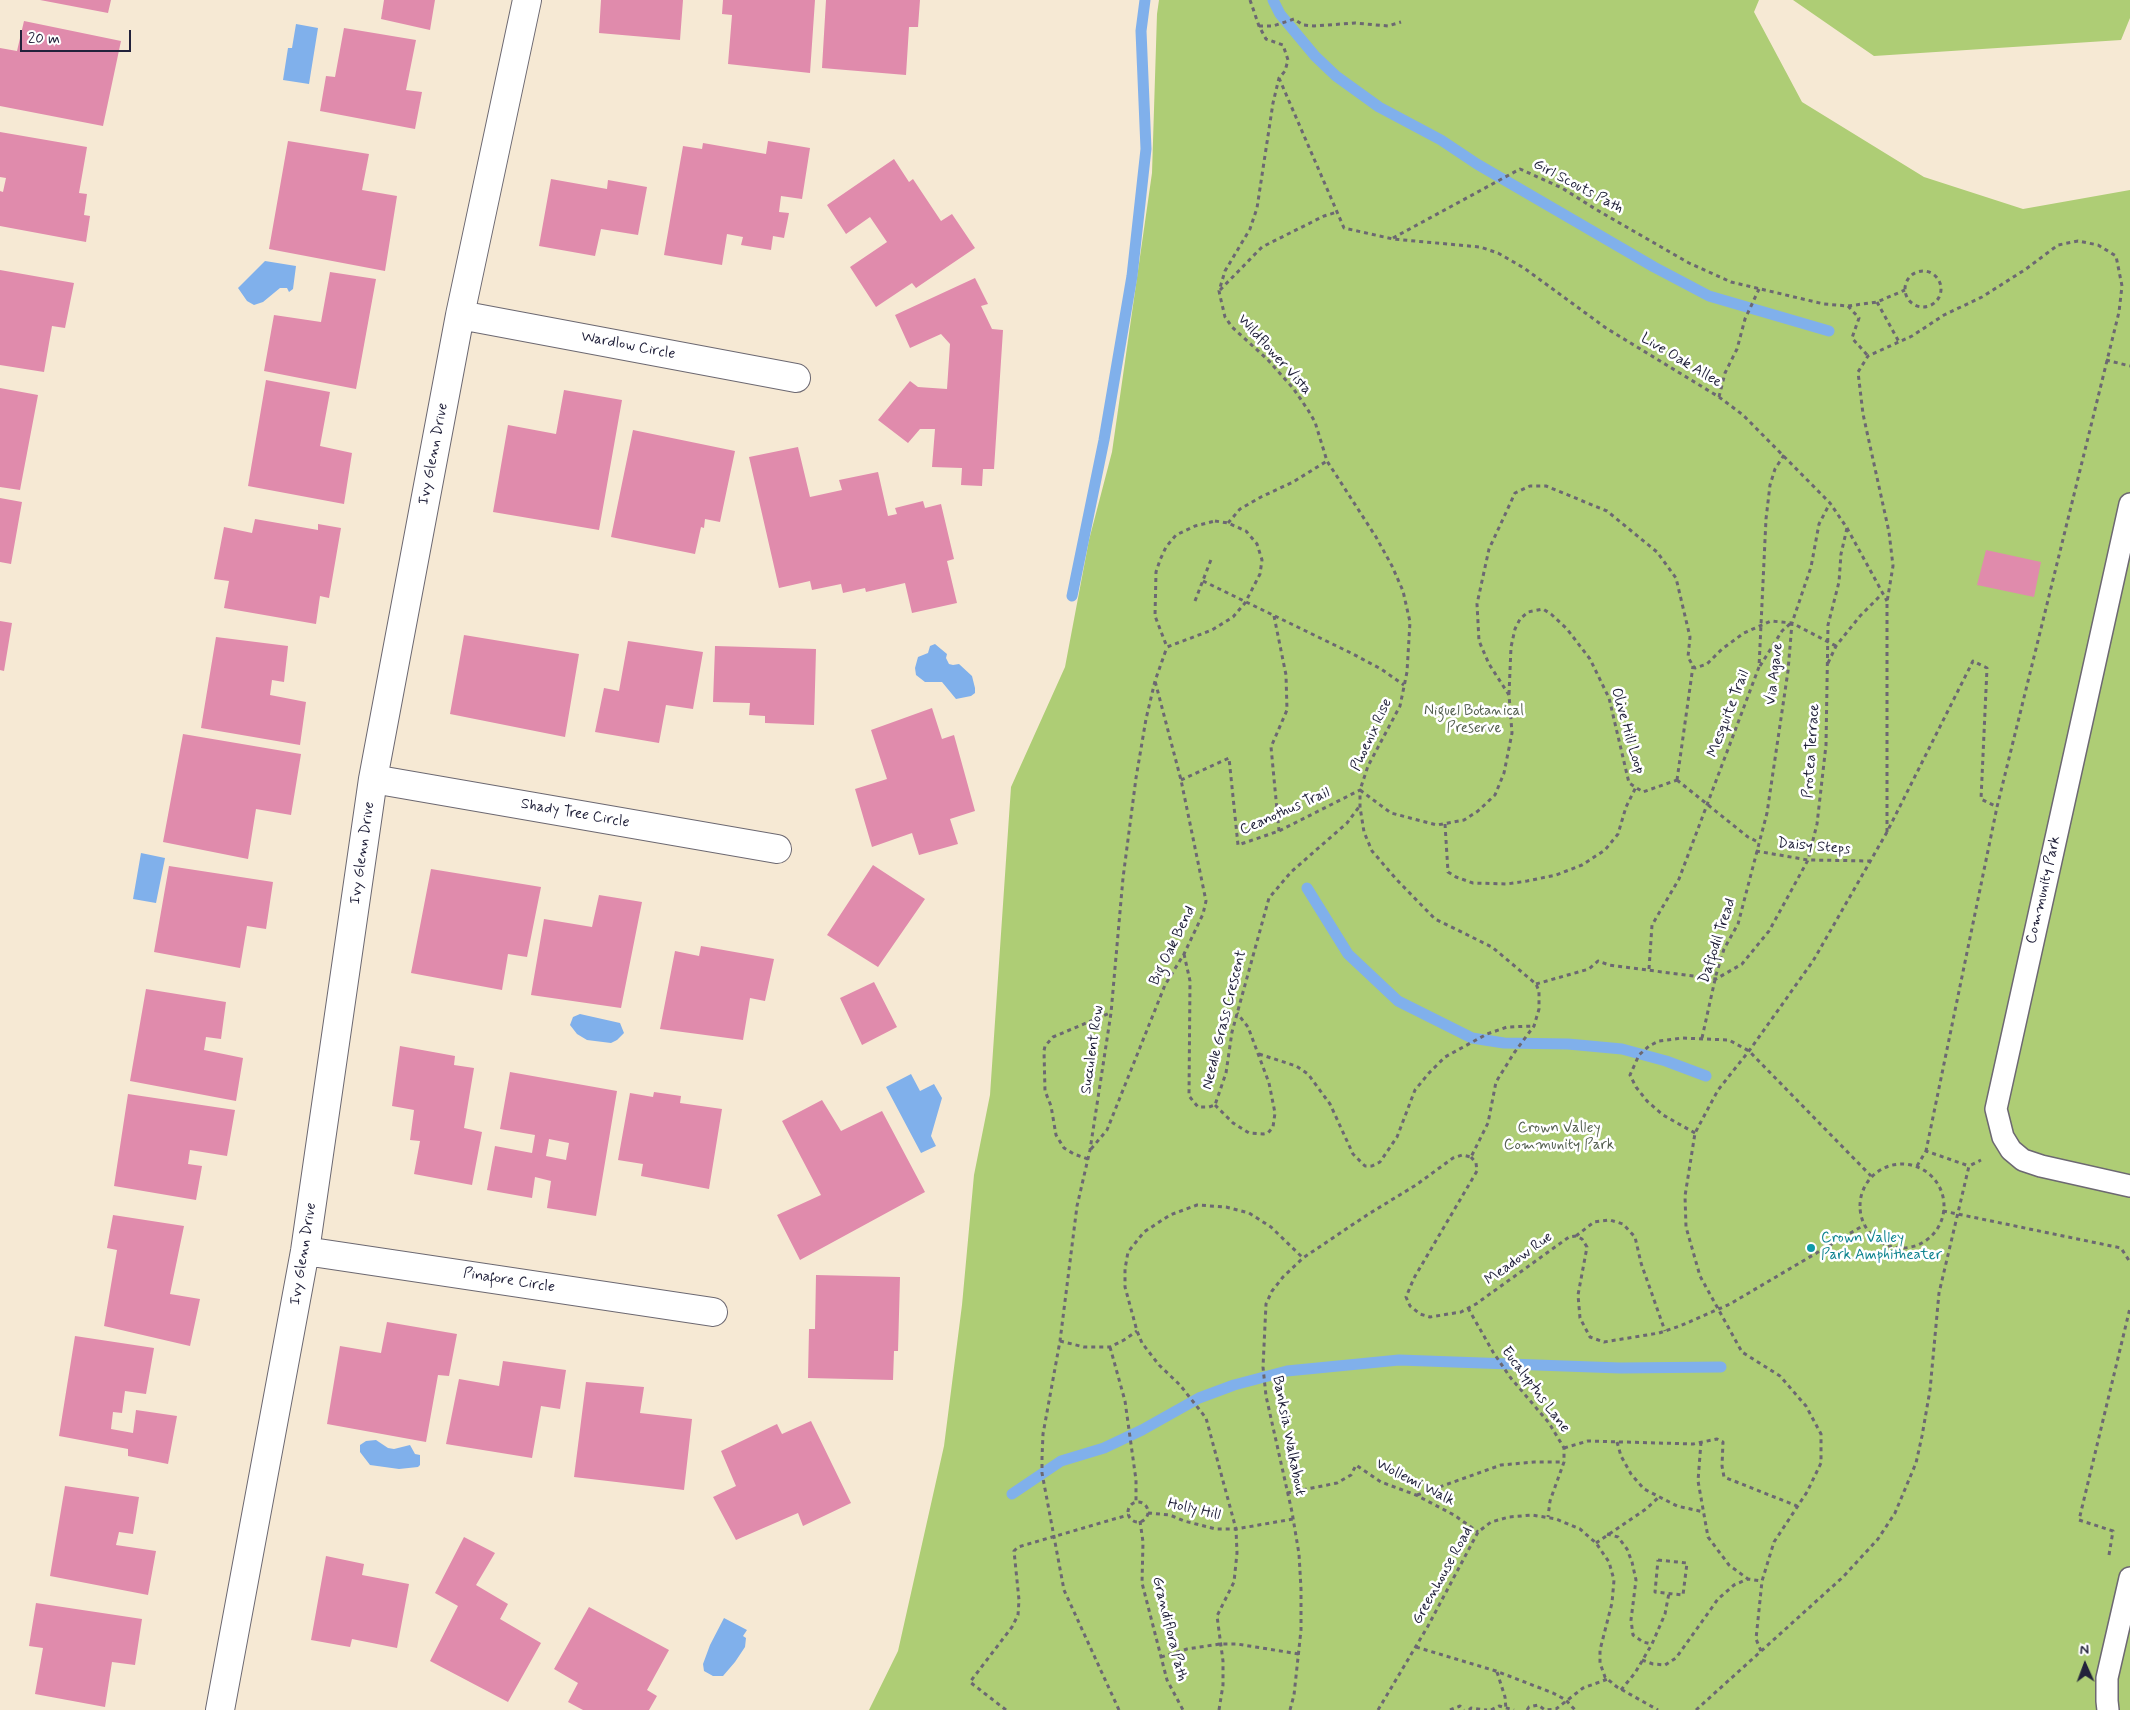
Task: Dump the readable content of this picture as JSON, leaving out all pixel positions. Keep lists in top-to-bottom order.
{
  "streets": {
    "street": [
      "Wardlow Circle",
      "Ivy Glenn Drive",
      "Shady Tree Circle",
      "Pinafore Circle"
    ],
    "lane": ["Community Park"],
    "path": [
      "Girl Scouts Path",
      "Wildflower Vista",
      "Live Oak Allee",
      "Via Agave",
      "Mesquite Trail",
      "Olive Hill Loop",
      "Phoenix Rise",
      "Protea Terrace",
      "Ceanothus Trail",
      "Daisy Steps",
      "Daffodil Tread",
      "Big Oak Bend",
      "Needle Grass Crescent",
      "Succulent Row",
      "Meadow Rue",
      "Eucalyptus Lane",
      "Banksia Walkabout",
      "Wollemi Walk",
      "Holly Hill",
      "Greenhouse Road",
      "Grandiflora Path"
    ]
  },
  "crossings": [
    ["Girl Scouts Path", "Live Oak Allee"],
    ["Wardlow Circle", "Ivy Glenn Drive"],
    ["Wildflower Vista", "Phoenix Rise"],
    ["Live Oak Allee", "Via Agave"],
    ["Live Oak Allee", "Mesquite Trail"],
    ["Live Oak Allee", "Protea Terrace"],
    ["Ivy Glenn Drive", "Shady Tree Circle"],
    ["Ivy Glenn Drive", "Pinafore Circle"],
    ["Via Agave", "Daisy Steps"],
    ["Via Agave", "Daffodil Tread"],
    ["Olive Hill Loop", "Phoenix Rise"],
    ["Phoenix Rise", "Ceanothus Trail"],
    ["Protea Terrace", "Daisy Steps"],
    ["Protea Terrace", "Daffodil Tread"],
    ["Ceanothus Trail", "Big Oak Bend"],
    ["Daisy Steps", "Daffodil Tread"],
    ["Big Oak Bend", "Needle Grass Crescent"],
    ["Big Oak Bend", "Succulent Row"],
    ["Meadow Rue", "Eucalyptus Lane"],
    ["Meadow Rue", "Banksia Walkabout"],
    ["Eucalyptus Lane", "Greenhouse Road"],
    ["Banksia Walkabout", "Wollemi Walk"],
    ["Banksia Walkabout", "Holly Hill"],
    ["Wollemi Walk", "Greenhouse Road"],
    ["Holly Hill", "Grandiflora Path"]
  ],
  "parks": ["Niguel Botanical Preserve", "Crown Valley Community Park"],
  "places": ["Crown Valley Park Amphitheater"],
  "scale_bar": "20 m",
  "north": "top"
}
